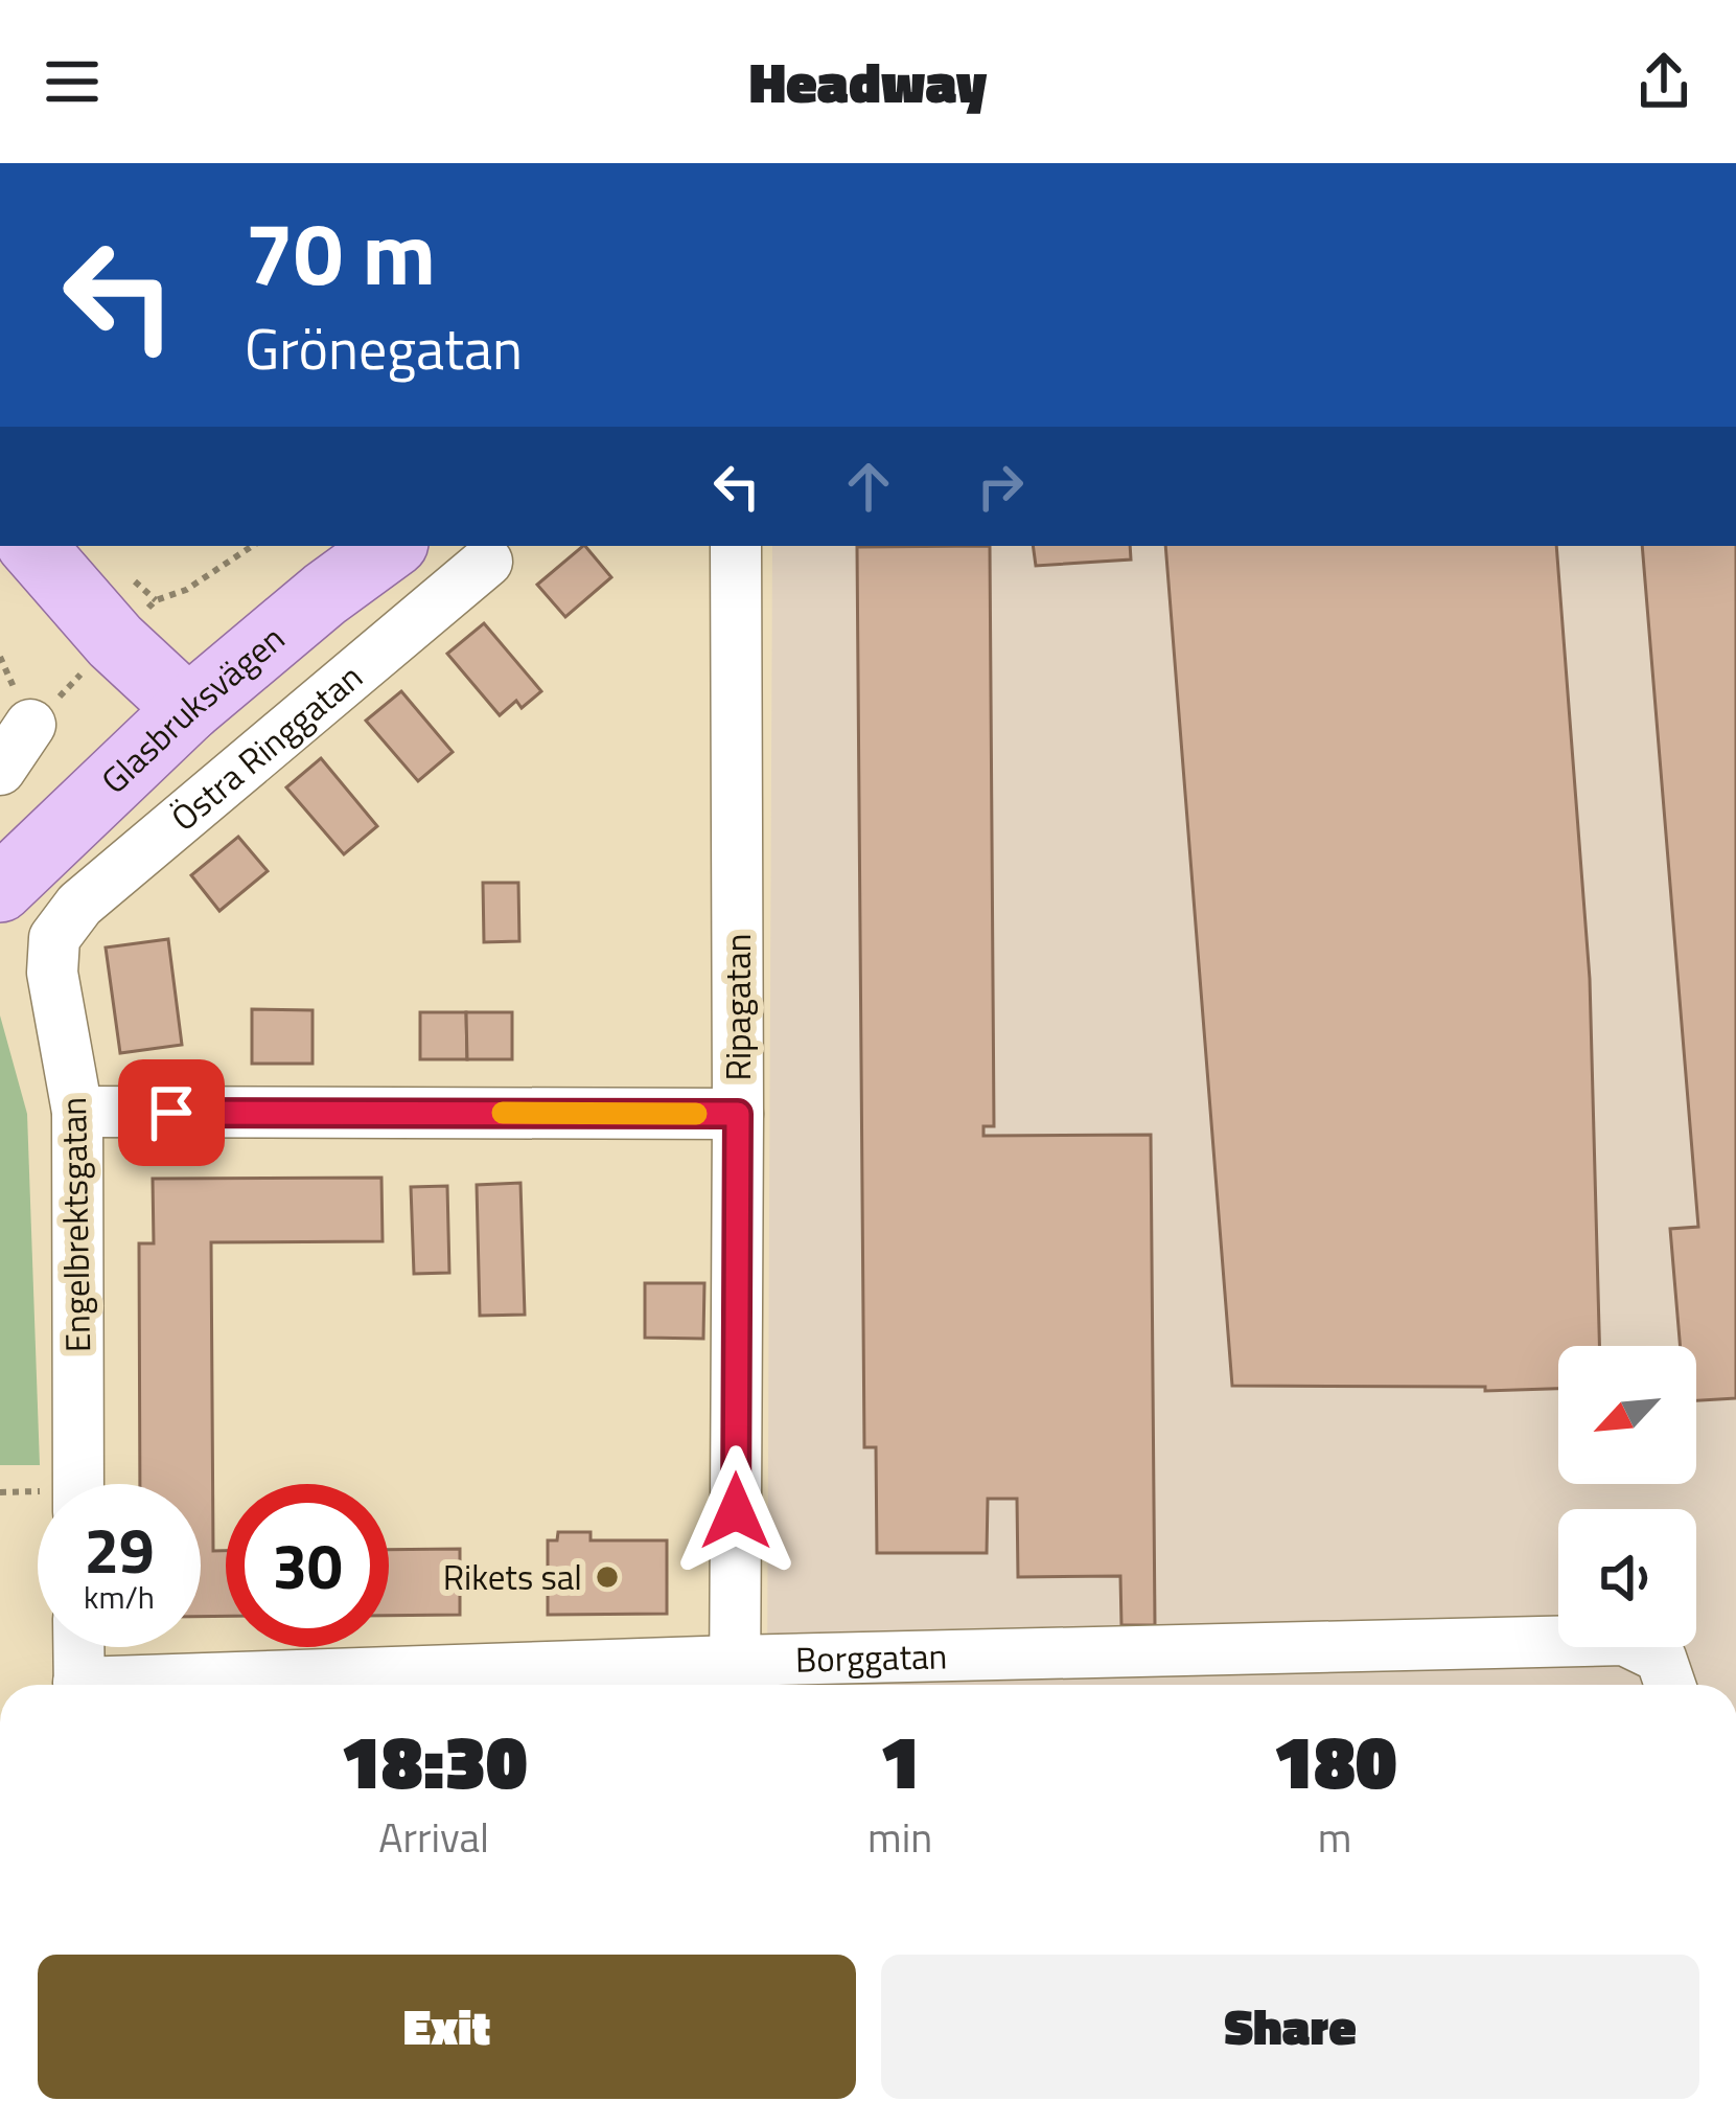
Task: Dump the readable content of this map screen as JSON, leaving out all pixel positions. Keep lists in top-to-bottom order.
{
  "streets": {
    "main road": ["Glasbruksvägen"],
    "street": [
      "Östra Ringgatan",
      "Ripagatan",
      "Engelbrektsgatan",
      "Borggatan"
    ]
  },
  "crossings": [
    ["Östra Ringgatan", "Engelbrektsgatan"],
    ["Ripagatan", "Borggatan"]
  ],
  "places": ["Rikets sal"],
  "north": "bottom left",
  "page": {
    "header": "Headway",
    "turn": ["70 m", "Grönegatan"],
    "speed": "29 km/h",
    "limit": "30",
    "eta": [
      "18:30",
      "Arrival",
      "1",
      "min",
      "180",
      "m"
    ],
    "buttons": ["Exit", "Share"]
  }
}
